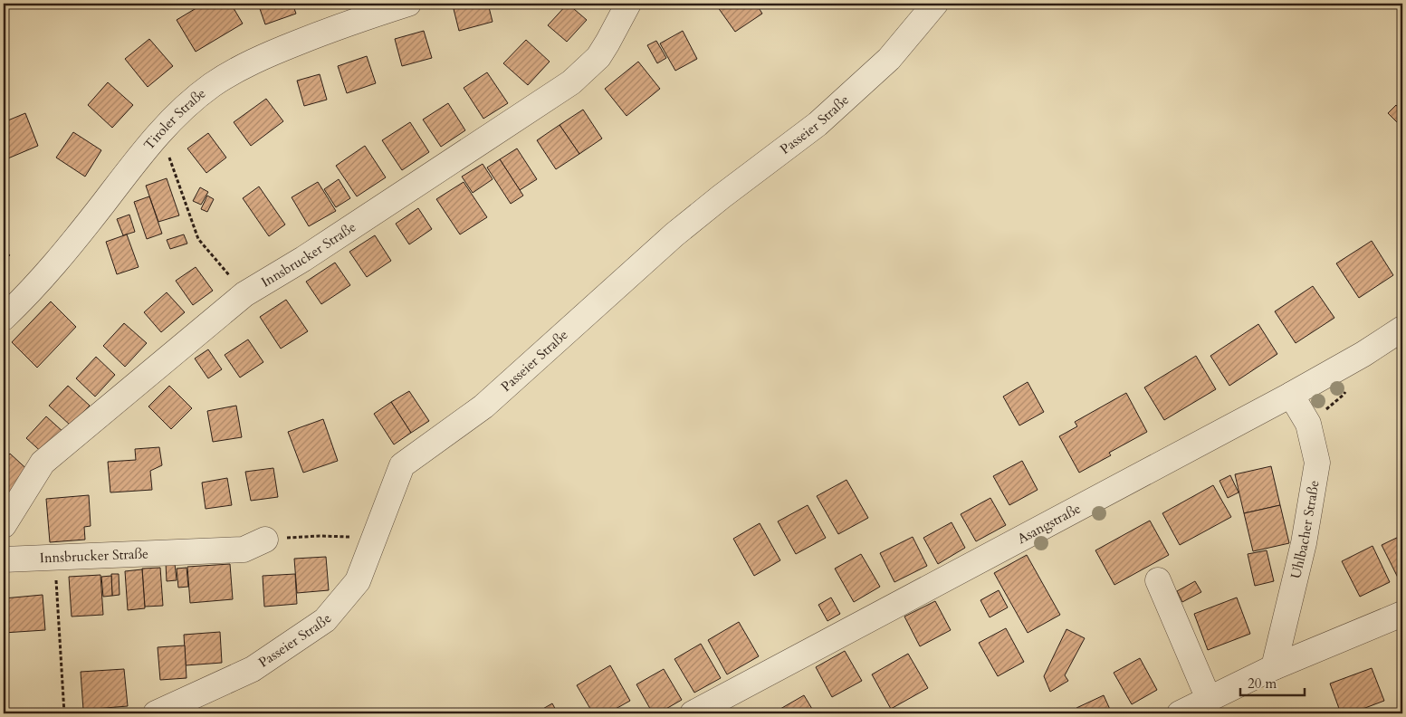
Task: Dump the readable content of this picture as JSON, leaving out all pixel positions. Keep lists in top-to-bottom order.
{
  "streets": {
    "street": [
      "Tiroler Straße",
      "Passeier Straße",
      "Innsbrucker Straße",
      "Asangstraße",
      "Uhlbacher Straße"
    ]
  },
  "crossings": [
    ["Asangstraße", "Uhlbacher Straße"]
  ],
  "scale_bar": "20 m"
}
